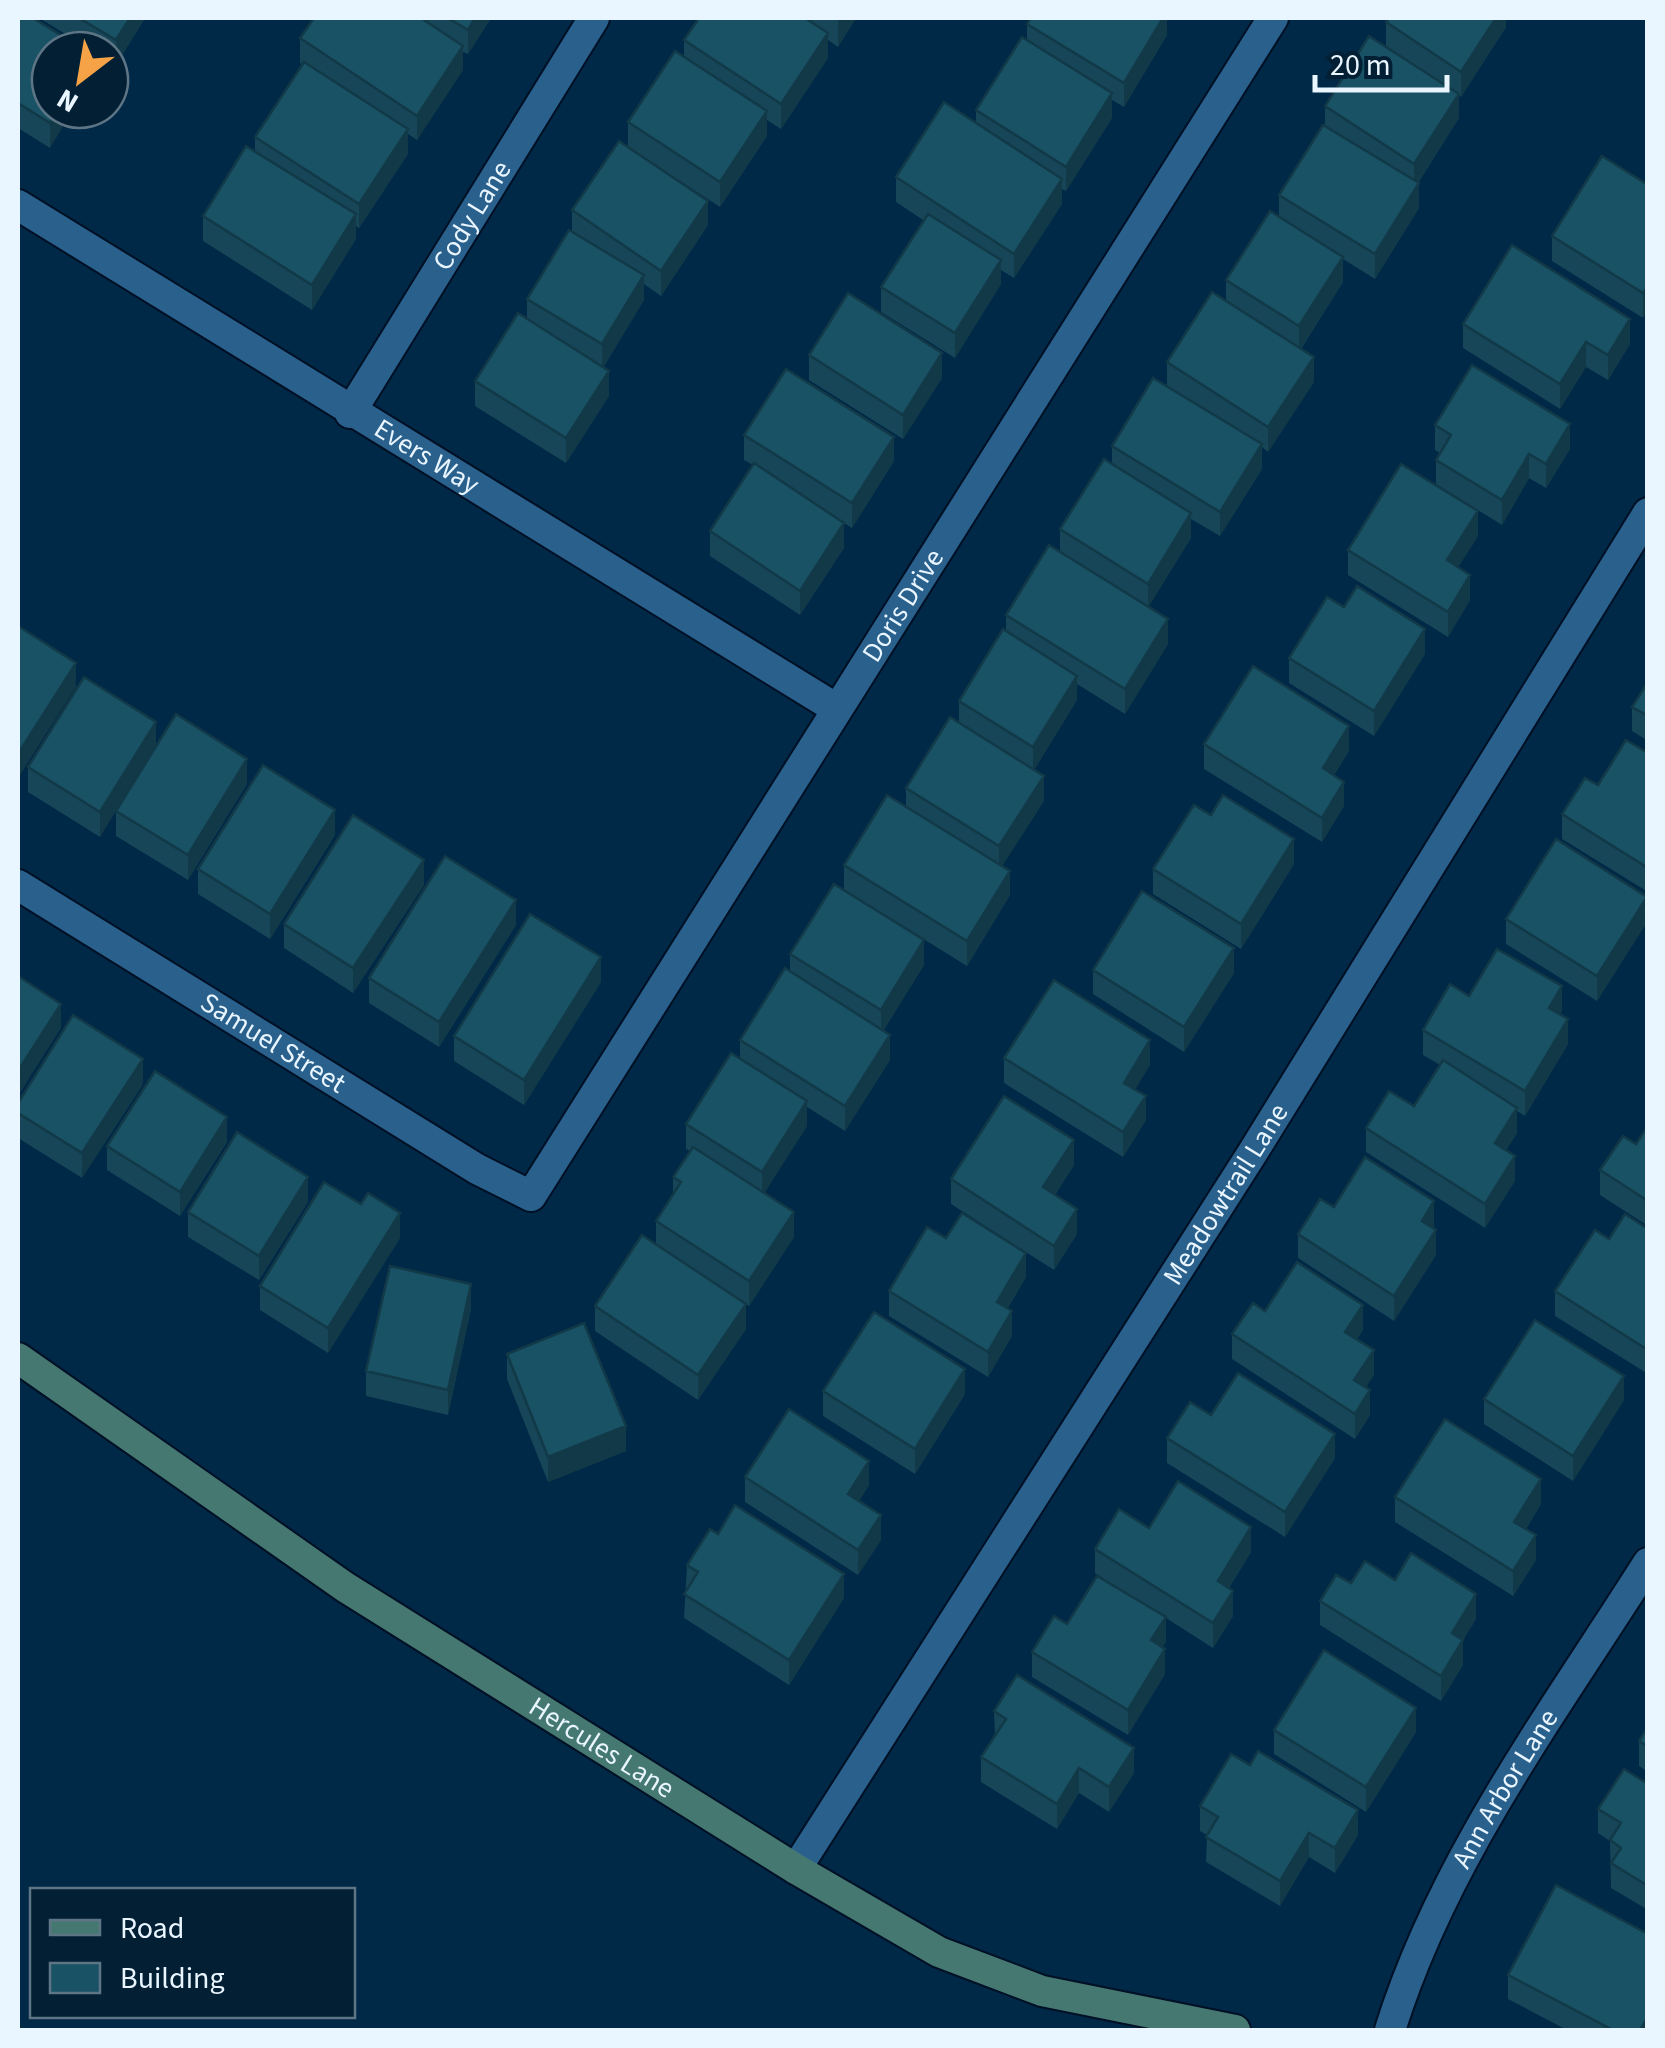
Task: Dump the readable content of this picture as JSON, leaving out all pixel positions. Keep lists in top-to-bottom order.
{
  "streets": {
    "street": [
      "Cody Lane",
      "Evers Way",
      "Doris Drive",
      "Samuel Street",
      "Meadowtrail Lane",
      "Hercules Lane",
      "Ann Arbor Lane"
    ]
  },
  "crossings": [
    ["Cody Lane", "Evers Way"],
    ["Evers Way", "Doris Drive"],
    ["Doris Drive", "Samuel Street"],
    ["Meadowtrail Lane", "Hercules Lane"]
  ],
  "legend": ["Road", "Building"],
  "scale_bar": "20 m",
  "north": "bottom left"
}
